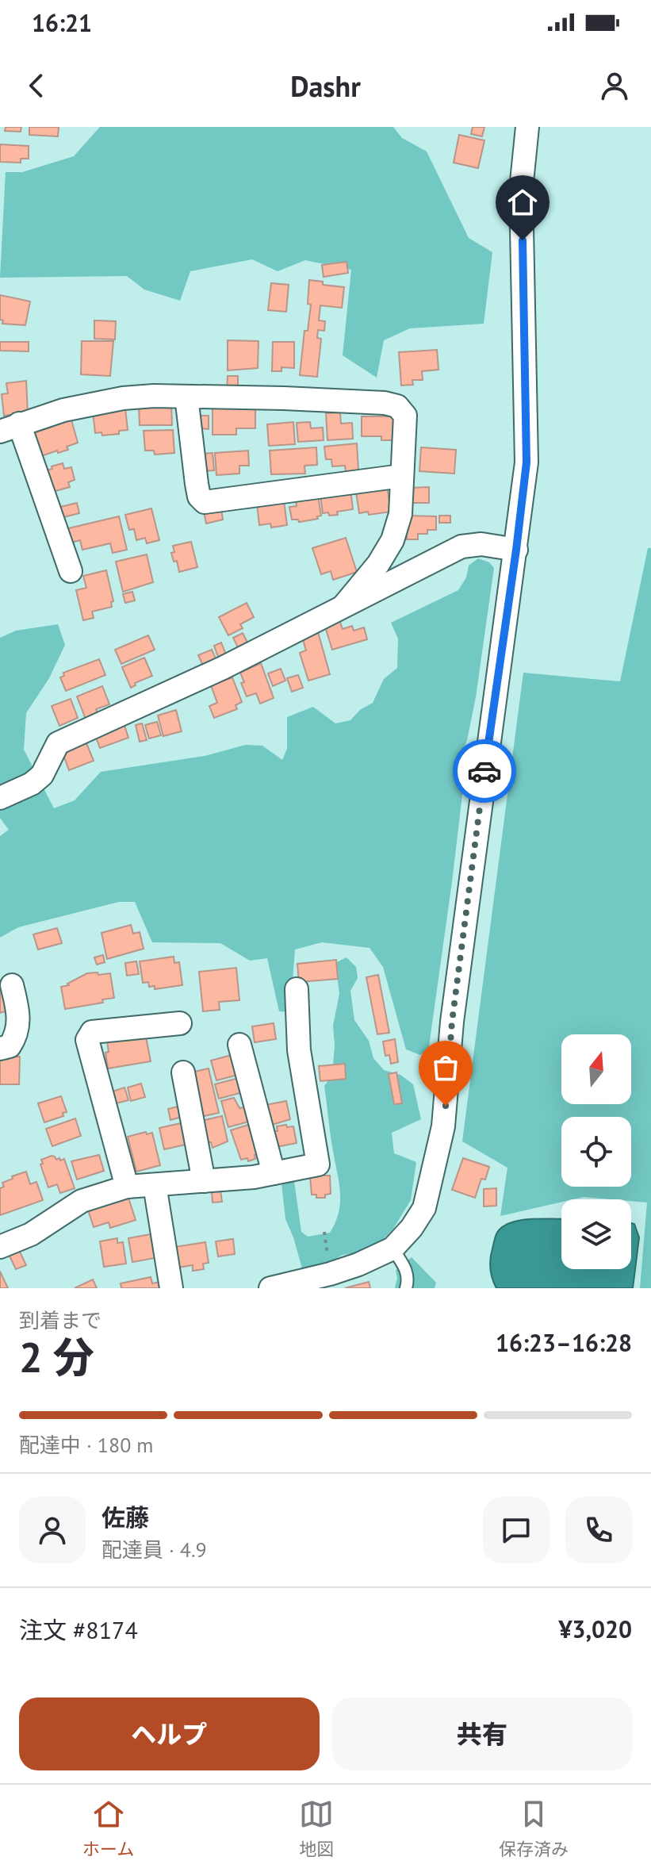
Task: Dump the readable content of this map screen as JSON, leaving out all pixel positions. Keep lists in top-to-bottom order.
{
  "north": "top",
  "page": {
    "status": "16:21",
    "header": "Dashr",
    "heading": ["2 分", "到着まで", "16:23–16:28"],
    "panel": [
      "佐藤",
      "配達員 · 4.9",
      "注文 #8174",
      "¥3,020"
    ],
    "bar": "配達中 · 180 m",
    "buttons": ["ヘルプ", "共有"],
    "tabs": ["ホーム", "地図", "保存済み"]
  }
}
